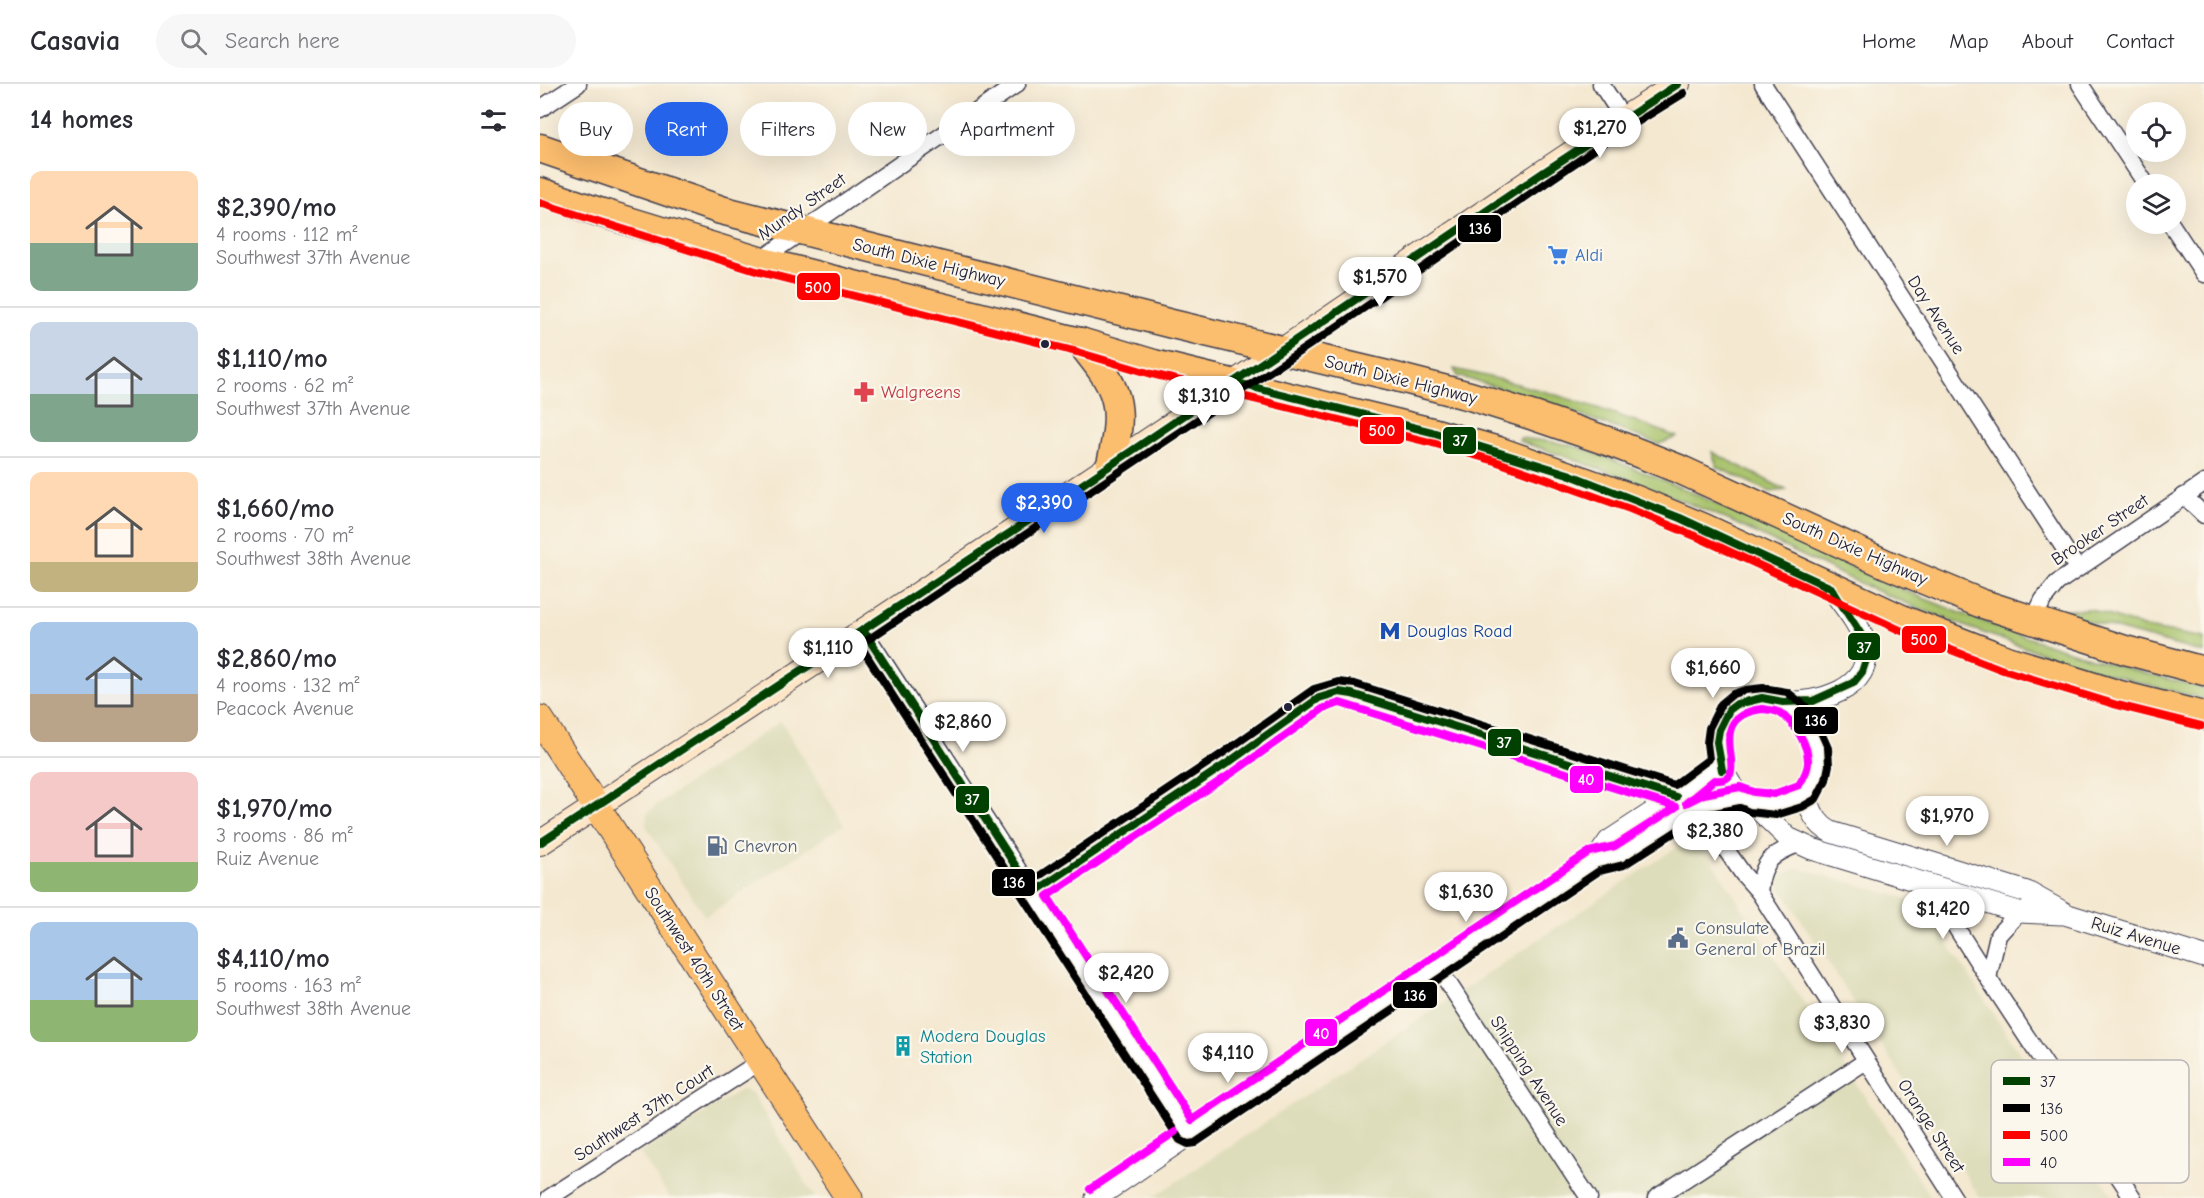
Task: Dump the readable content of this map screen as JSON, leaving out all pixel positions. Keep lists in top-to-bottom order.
{
  "streets": {
    "highway": ["South Dixie Highway"],
    "main road": ["Southwest 40th Street"],
    "street": [
      "Mundy Street",
      "Day Avenue",
      "Brooker Street",
      "Ruiz Avenue",
      "Shipping Avenue",
      "Southwest 37th Court",
      "Orange Street"
    ]
  },
  "crossings": [
    ["Mundy Street", "South Dixie Highway"],
    ["South Dixie Highway", "Brooker Street"],
    ["Day Avenue", "Brooker Street"],
    ["Southwest 40th Street", "Southwest 37th Court"]
  ],
  "places": {
    "supermarket": ["Aldi"],
    "pharmacy": ["Walgreens"],
    "metro station": ["Douglas Road"],
    "fuel station": ["Chevron"],
    "public building": ["Consulate General of Brazil"],
    "building": ["Modera Douglas Station"]
  },
  "lines": [
    "transit line 37",
    "transit line 136",
    "transit line 500",
    "transit line 40"
  ],
  "legend": [
    "37",
    "136",
    "500",
    "40"
  ],
  "page": {
    "header": "Casavia",
    "search": "Search here",
    "nav": [
      "Home",
      "Map",
      "About",
      "Contact"
    ],
    "heading": "14 homes",
    "chip": [
      "Buy",
      "Rent",
      "Filters",
      "New",
      "Apartment"
    ],
    "price": [
      "$1,270",
      "$1,570",
      "$1,310",
      "$2,390",
      "$1,110",
      "$1,660",
      "$2,860",
      "$1,970",
      "$2,380",
      "$1,630",
      "$1,420",
      "$2,420",
      "$3,830",
      "$4,110"
    ],
    "list": [
      {
        "name": "$2,390/mo",
        "note": "4 rooms · 112 m² · Southwest 37th Avenue"
      },
      {
        "name": "$1,110/mo",
        "note": "2 rooms · 62 m² · Southwest 37th Avenue"
      },
      {
        "name": "$1,660/mo",
        "note": "2 rooms · 70 m² · Southwest 38th Avenue"
      },
      {
        "name": "$2,860/mo",
        "note": "4 rooms · 132 m² · Peacock Avenue"
      },
      {
        "name": "$1,970/mo",
        "note": "3 rooms · 86 m² · Ruiz Avenue"
      },
      {
        "name": "$4,110/mo",
        "note": "5 rooms · 163 m² · Southwest 38th Avenue"
      }
    ]
  }
}
